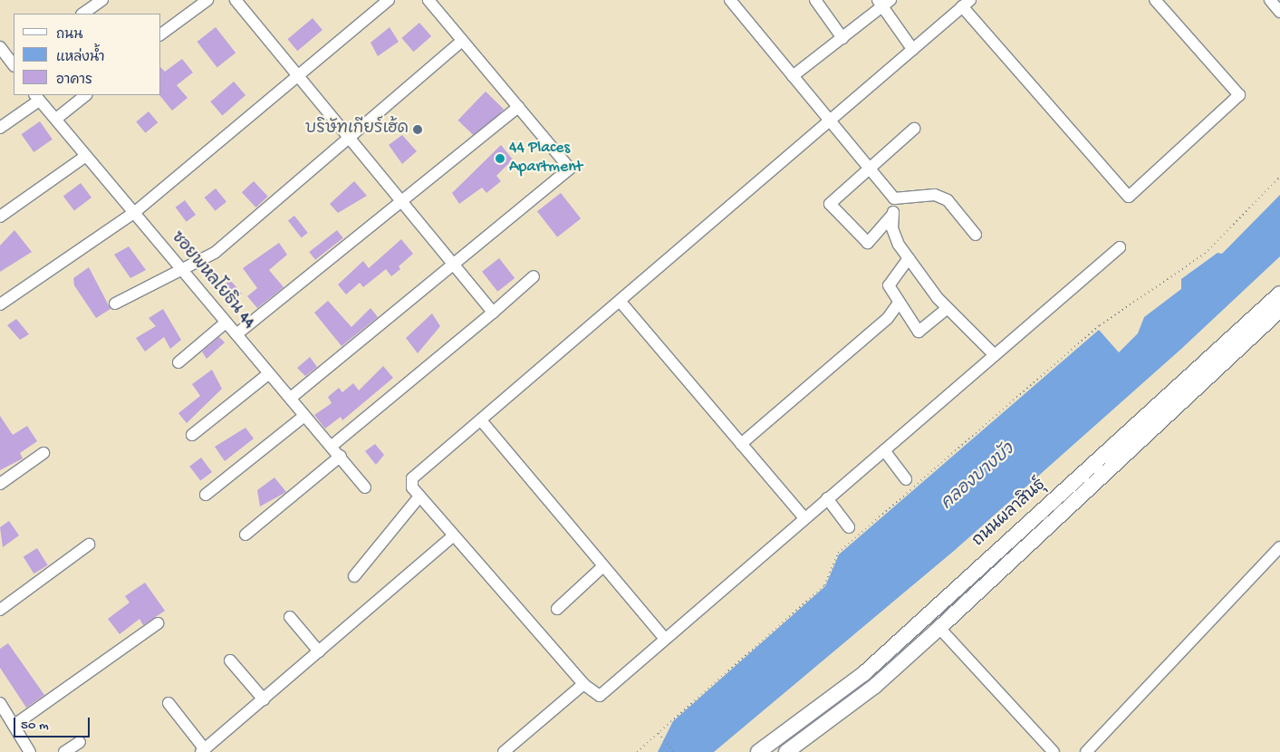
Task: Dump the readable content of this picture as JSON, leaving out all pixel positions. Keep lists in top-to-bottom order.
{
  "streets": {
    "main road": ["ถนนผลาสินธุ์"],
    "street": ["ซอยพหลโยธิน 44"]
  },
  "water": ["คลองบางบัว"],
  "places": ["บริษัทเกียร์เฮ้ด", "44 Places Apartment"],
  "legend": ["ถนน", "แหล่งน้ำ", "อาคาร"],
  "scale_bar": "50 m"
}
